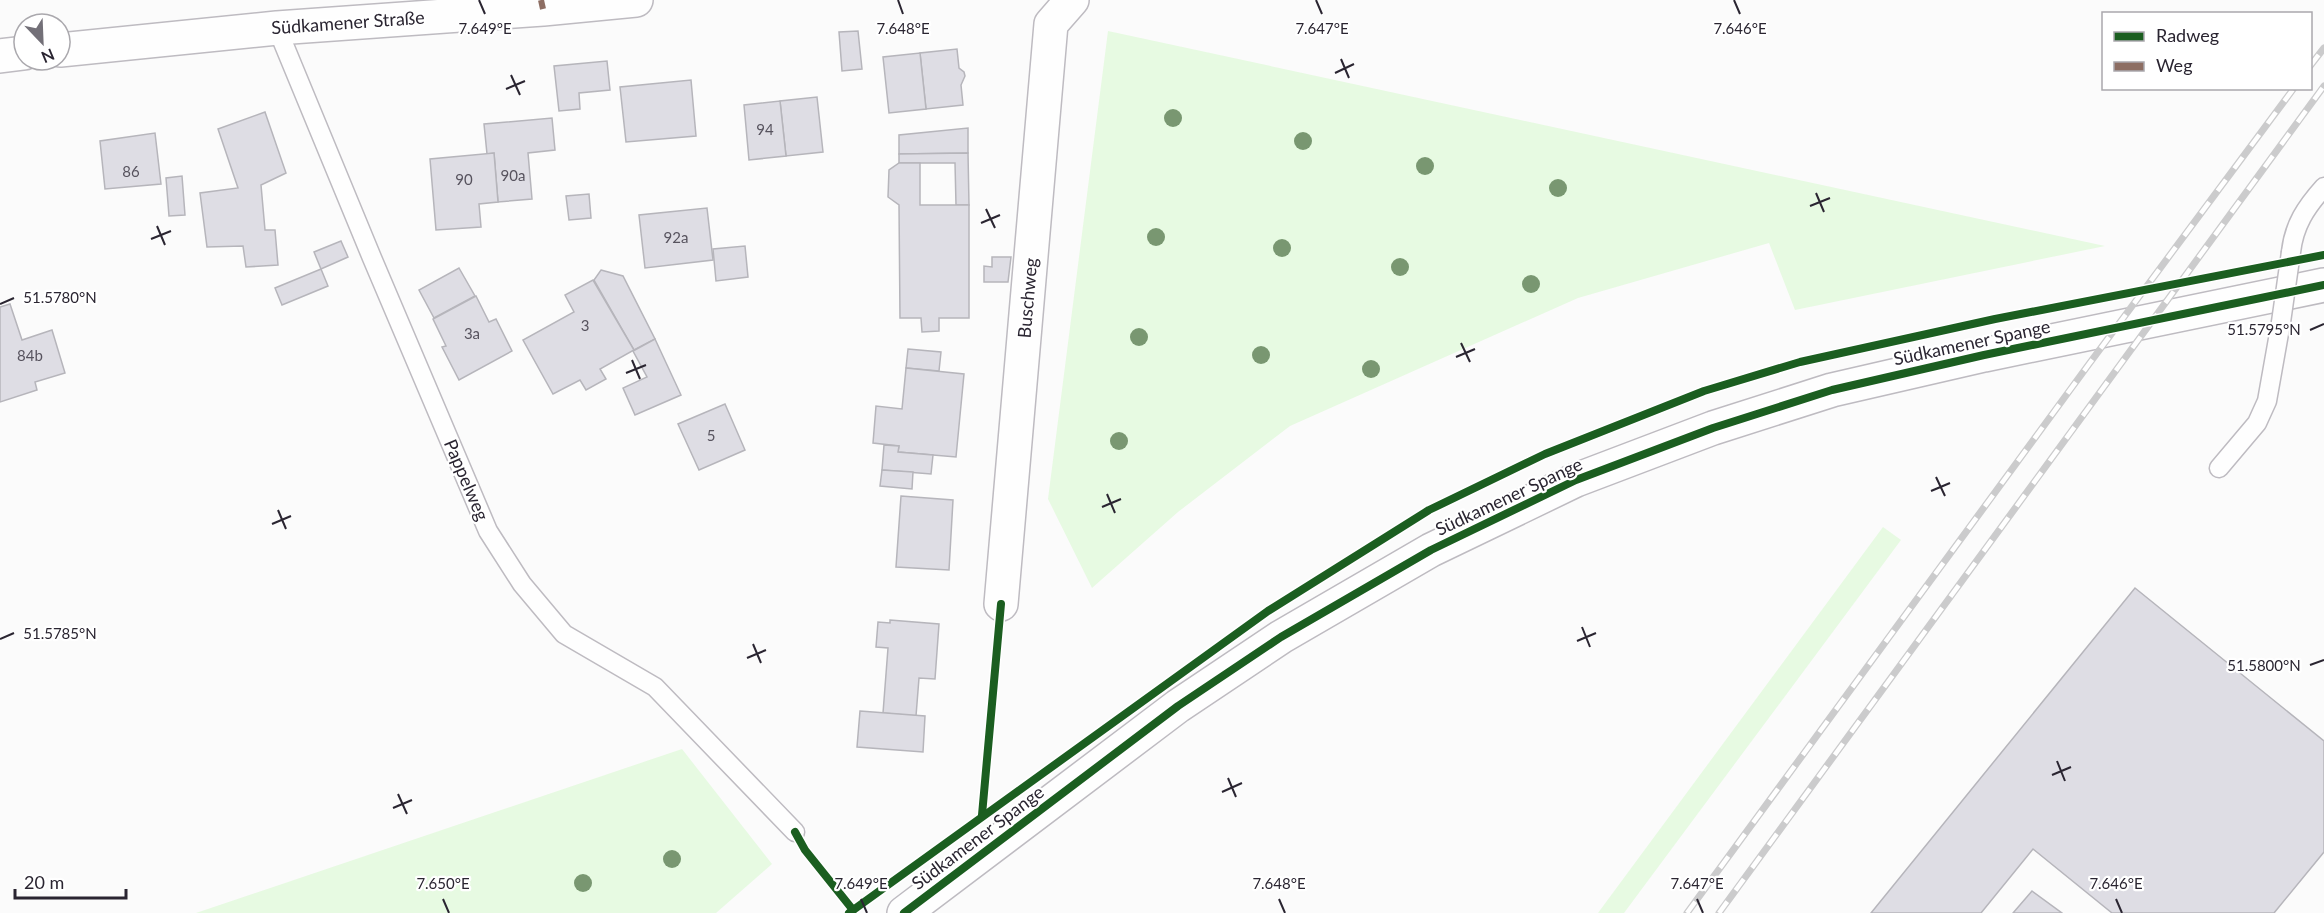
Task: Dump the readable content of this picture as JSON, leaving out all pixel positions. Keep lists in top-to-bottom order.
{
  "streets": {
    "street": ["Südkamener Straße", "Buschweg", "Südkamener Spange"],
    "lane": ["Pappelweg"]
  },
  "crossings": [
    ["Südkamener Straße", "Pappelweg"]
  ],
  "house_numbers": [
    "94",
    "86",
    "90a",
    "90",
    "92a",
    "3",
    "3a",
    "84b",
    "5"
  ],
  "legend": ["Radweg", "Weg"],
  "scale_bar": "20 m",
  "north": "bottom right",
  "coordinates": [
    "7.649°E",
    "7.648°E",
    "7.647°E",
    "7.646°E",
    "51.5780°N",
    "51.5795°N",
    "51.5785°N",
    "51.5800°N",
    "7.650°E"
  ]
}
